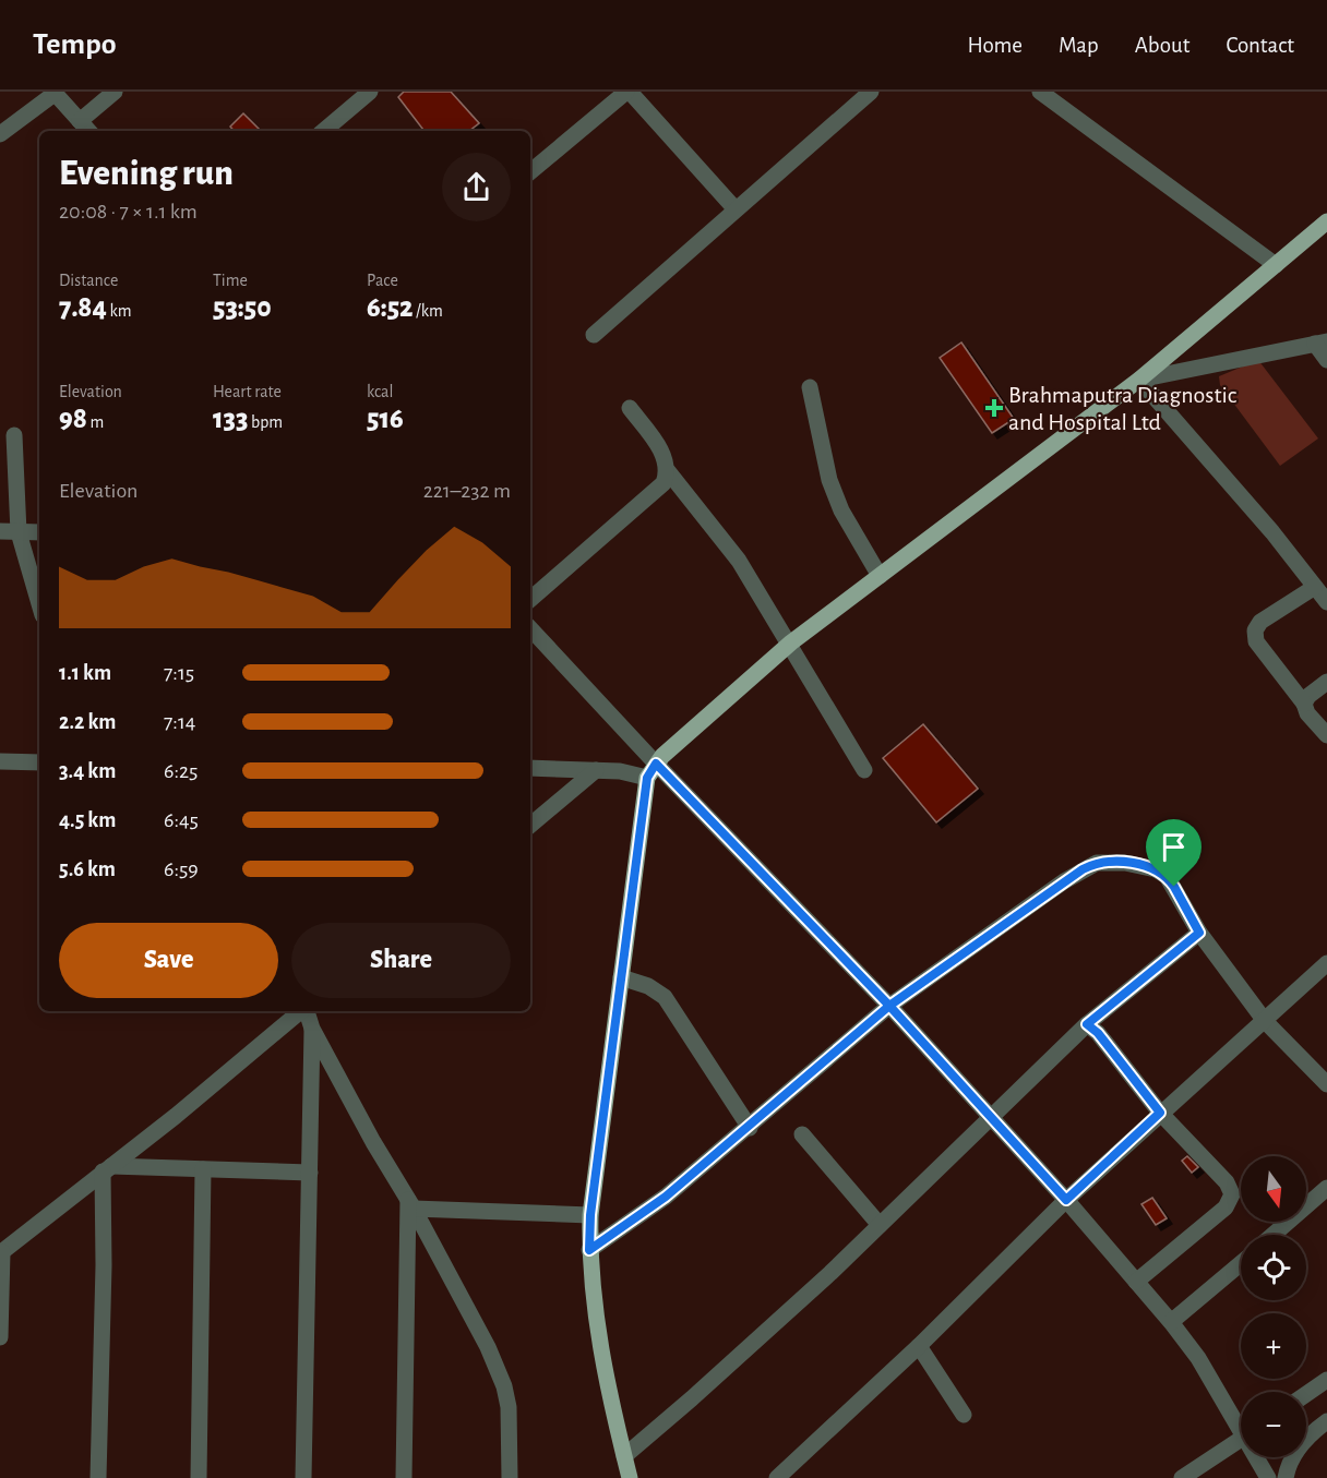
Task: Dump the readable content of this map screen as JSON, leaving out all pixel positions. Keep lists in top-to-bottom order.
{
  "places": {
    "health": ["Brahmaputra Diagnostic and Hospital Ltd"]
  },
  "north": "bottom",
  "page": {
    "header": "Tempo",
    "nav": [
      "Home",
      "Map",
      "About",
      "Contact"
    ],
    "heading": ["Evening run", "20:08 · 7 × 1.1 km"],
    "stats": [
      ["Distance", "7.84 km"],
      ["Time", "53:50"],
      ["Pace", "6:52 /km"],
      ["Elevation", "98 m"],
      ["Heart rate", "133 bpm"],
      ["kcal", "516"]
    ],
    "chart": ["Elevation", "221–232 m"],
    "list": [
      {
        "name": "1.1 km",
        "note": "7:15"
      },
      {
        "name": "2.2 km",
        "note": "7:14"
      },
      {
        "name": "3.4 km",
        "note": "6:25"
      },
      {
        "name": "4.5 km",
        "note": "6:45"
      },
      {
        "name": "5.6 km",
        "note": "6:59"
      }
    ],
    "buttons": ["Save", "Share"],
    "map_buttons": ["+", "−"]
  }
}
